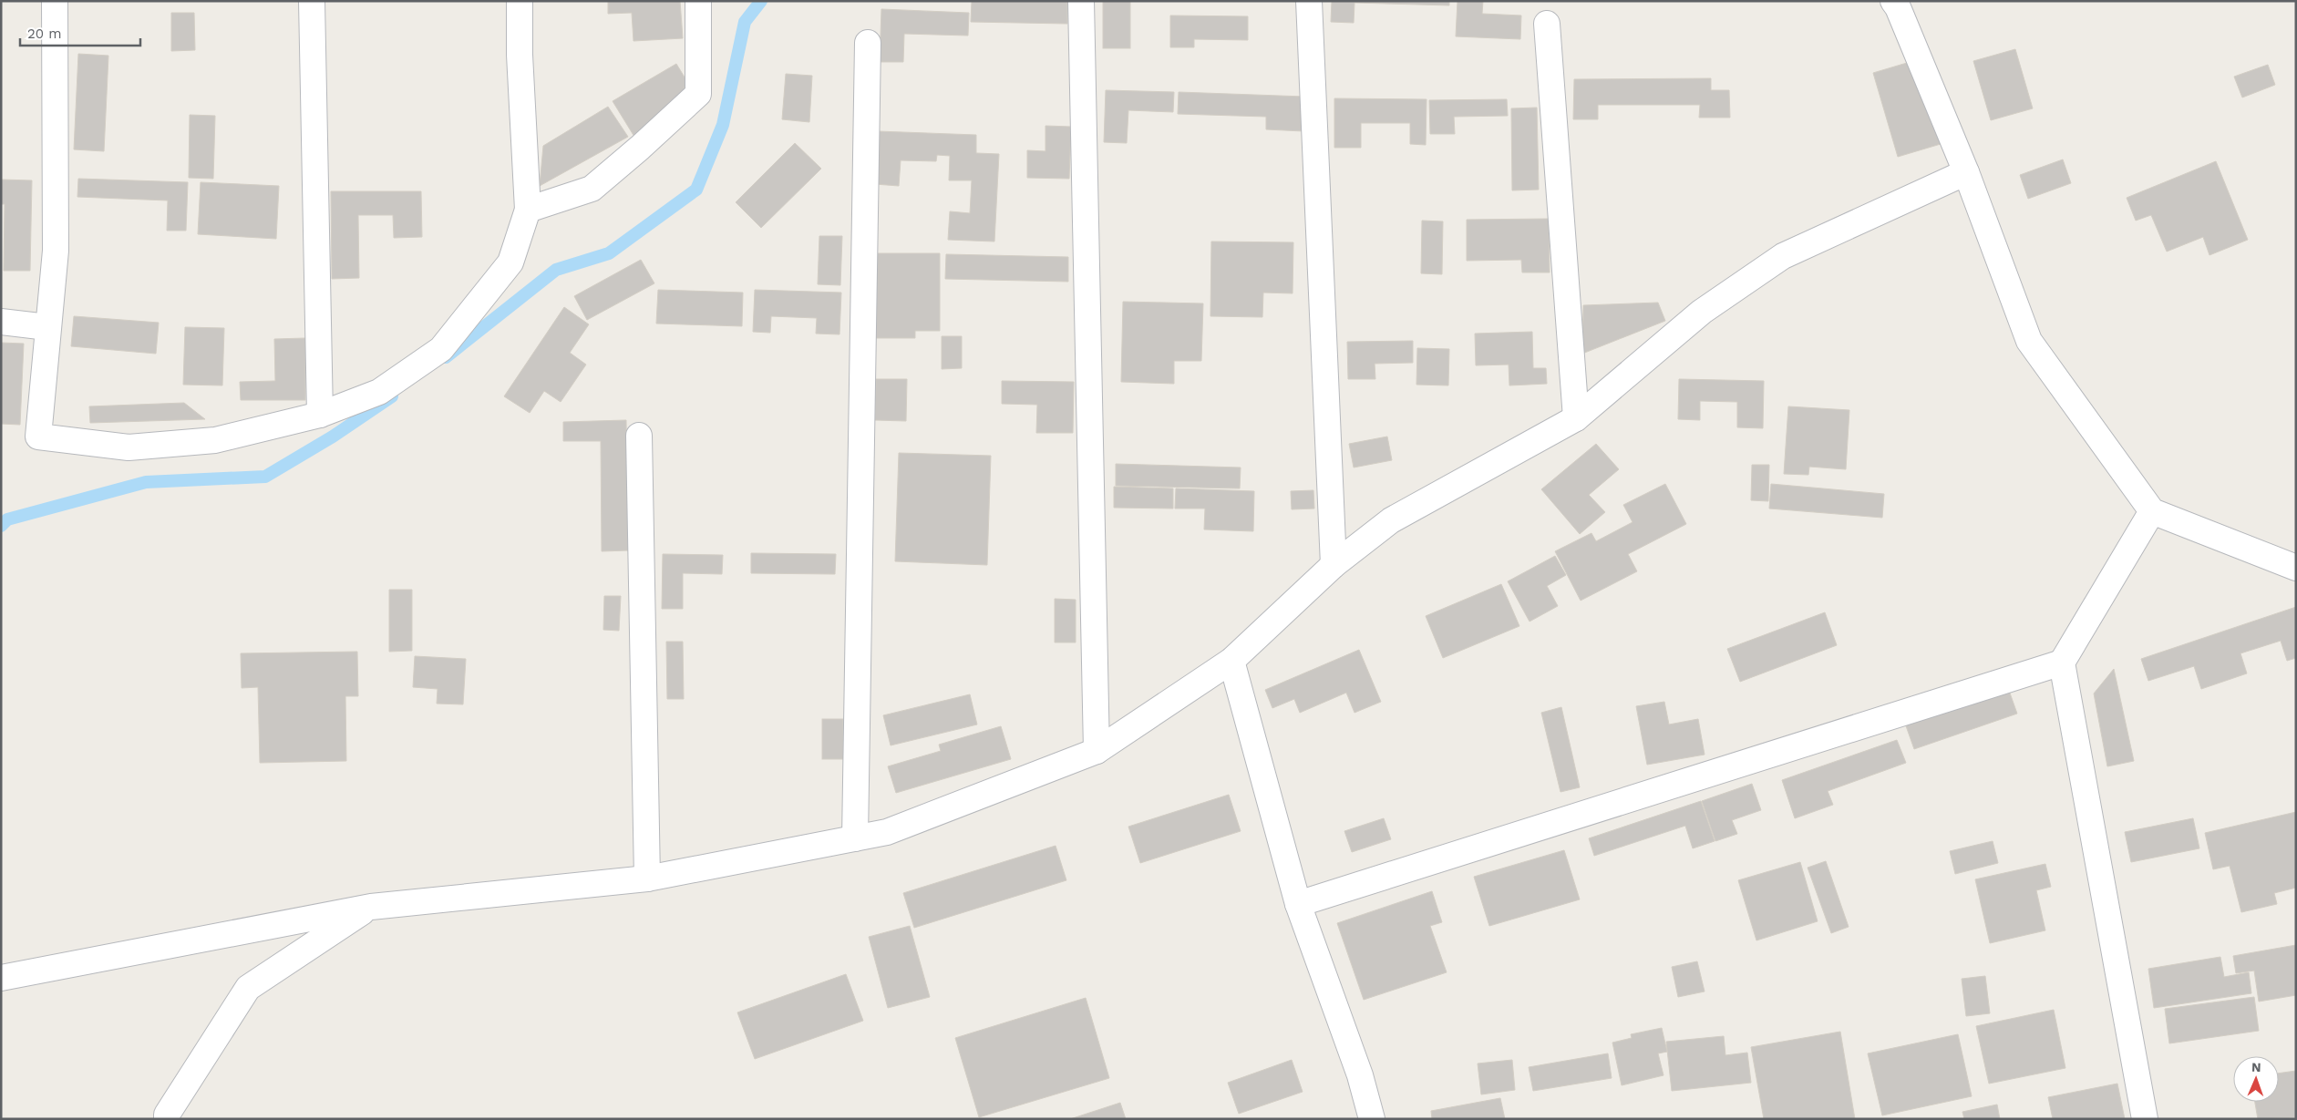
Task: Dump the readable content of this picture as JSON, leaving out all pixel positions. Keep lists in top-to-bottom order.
{
  "scale_bar": "20 m",
  "north": "top"
}
